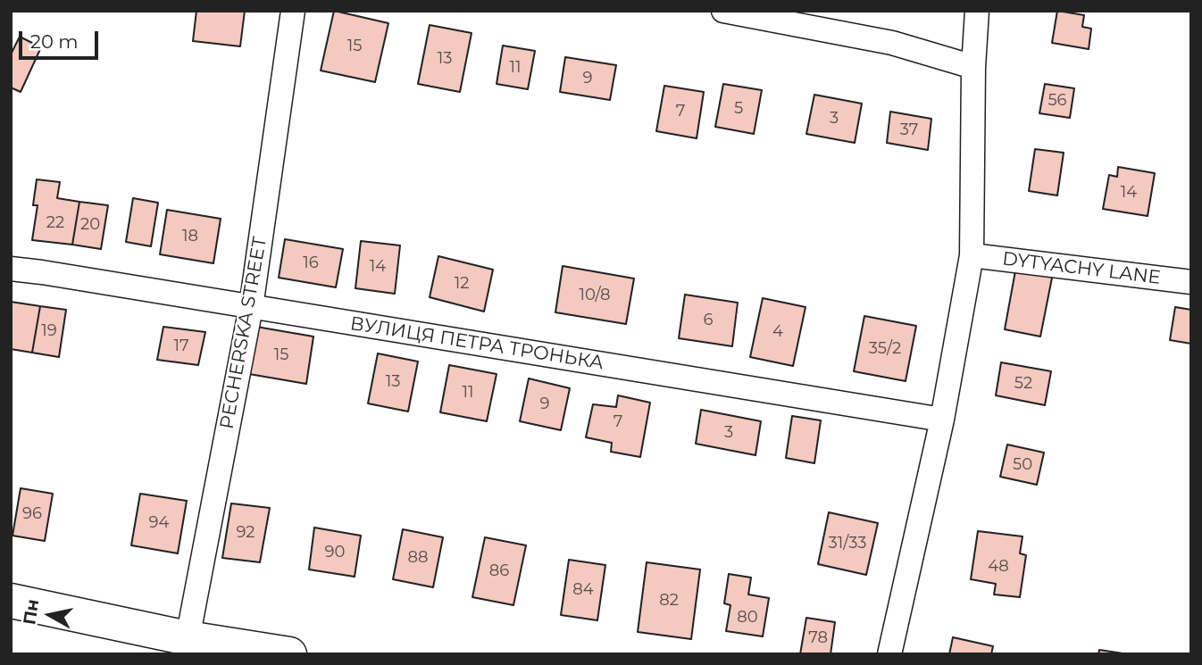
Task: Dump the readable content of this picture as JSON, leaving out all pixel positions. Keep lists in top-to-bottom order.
{
  "streets": {
    "street": ["DYTYACHY LANE", "PECHERSKA STREET", "ВУЛИЦЯ ПЕТРА ТРОНЬКА"]
  },
  "crossings": [
    ["PECHERSKA STREET", "ВУЛИЦЯ ПЕТРА ТРОНЬКА"]
  ],
  "house_numbers": [
    "15",
    "13",
    "11",
    "9",
    "56",
    "5",
    "7",
    "3",
    "37",
    "14",
    "22",
    "20",
    "18",
    "16",
    "14",
    "12",
    "10/8",
    "6",
    "19",
    "4",
    "17",
    "35/2",
    "15",
    "13",
    "52",
    "11",
    "9",
    "7",
    "3",
    "50",
    "96",
    "94",
    "92",
    "31/33",
    "90",
    "88",
    "48",
    "86",
    "84",
    "82",
    "80",
    "78"
  ],
  "scale_bar": "20 m",
  "north": "left"
}
